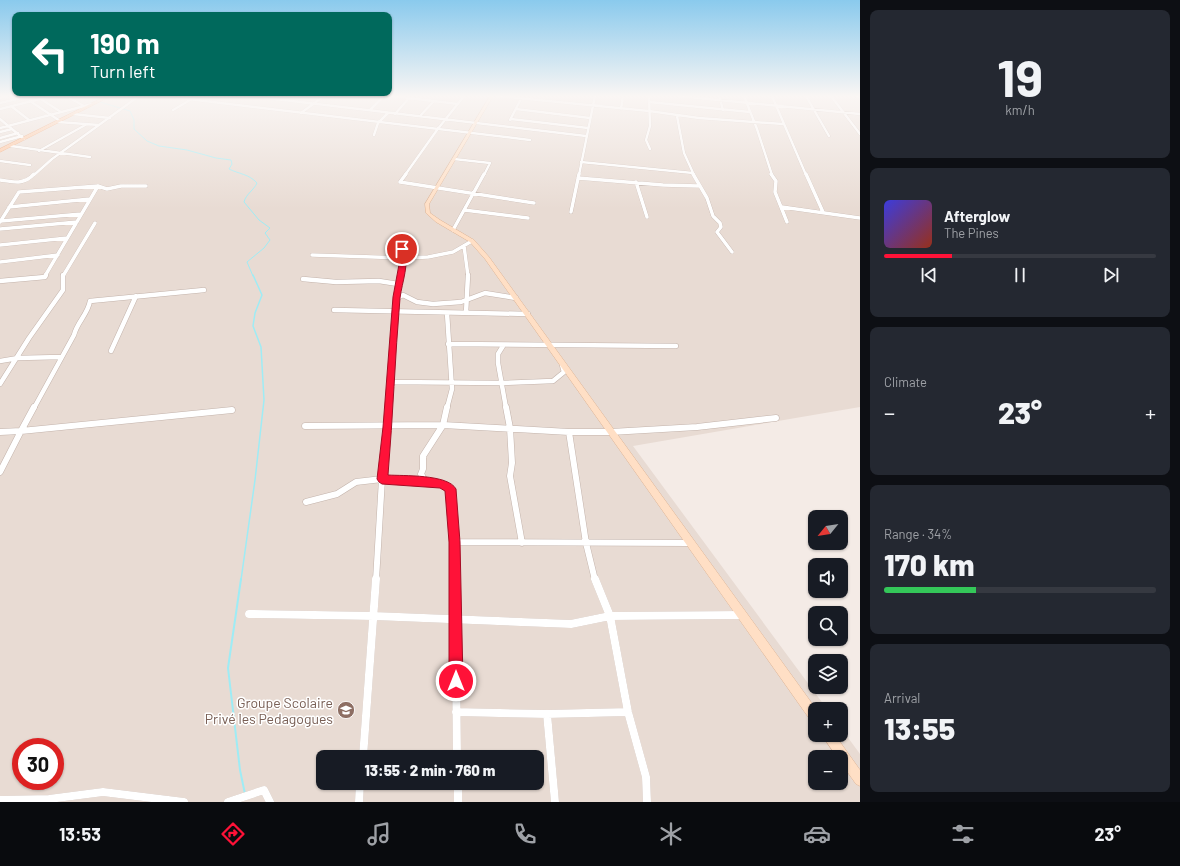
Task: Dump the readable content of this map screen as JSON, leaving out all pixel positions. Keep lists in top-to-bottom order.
{
  "places": {
    "school or university": ["Groupe Scolaire Privé les Pedagogues"]
  },
  "north": "bottom left",
  "page": {
    "tile": [
      ["19", "km/h"],
      "Climate",
      ["Range · 34%", "170 km"],
      ["Arrival", "13:55"]
    ],
    "turn": ["190 m", "Turn left"],
    "song": ["Afterglow", "The Pines"],
    "heat": ["−", "23°", "+"],
    "map_buttons": ["+", "−"],
    "limit": "30",
    "trip": "13:55 · 2 min · 760 m",
    "tabs": ["13:53", "23°"]
  }
}
